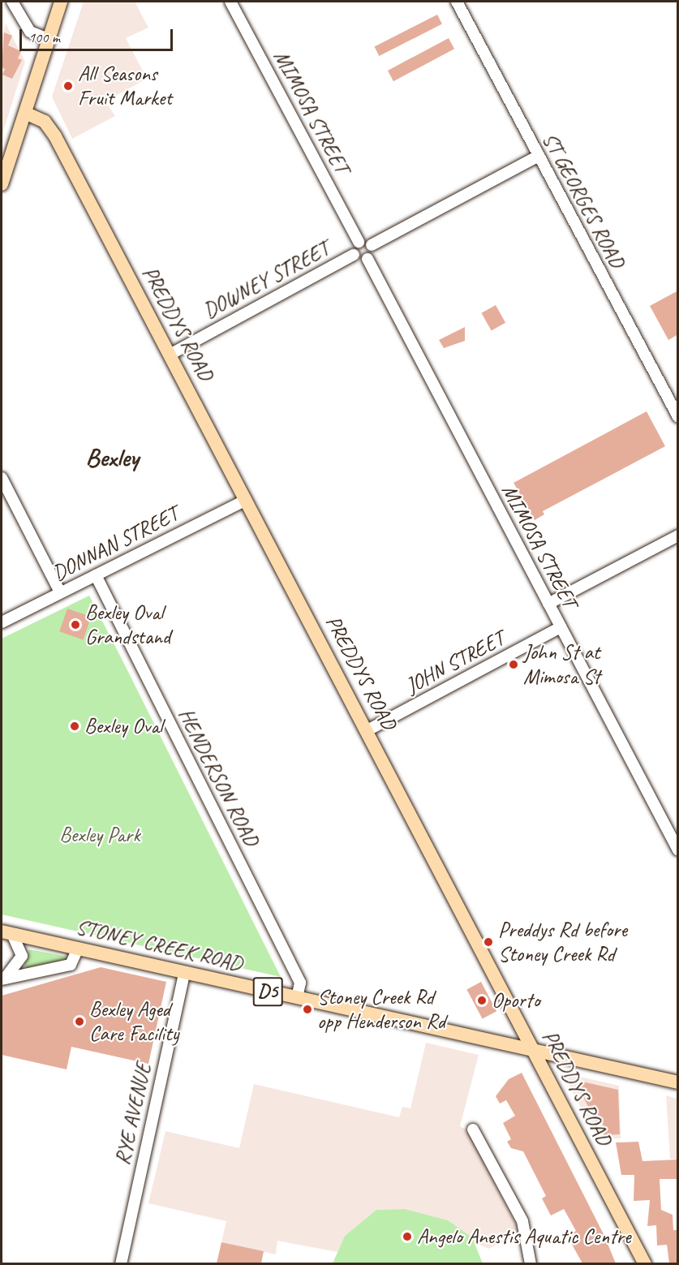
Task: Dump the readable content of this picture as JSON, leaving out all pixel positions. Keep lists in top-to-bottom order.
{
  "streets": {
    "main road": ["PREDDYS ROAD", "STONEY CREEK ROAD", "D5"],
    "street": [
      "MIMOSA STREET",
      "ST GEORGES ROAD",
      "DOWNEY STREET",
      "DONNAN STREET",
      "JOHN STREET",
      "HENDERSON ROAD",
      "RYE AVENUE"
    ]
  },
  "crossings": [
    ["MIMOSA STREET", "JOHN STREET"],
    ["DOWNEY STREET", "PREDDYS ROAD"],
    ["PREDDYS ROAD", "DONNAN STREET"],
    ["PREDDYS ROAD", "JOHN STREET"],
    ["PREDDYS ROAD", "STONEY CREEK ROAD"],
    ["DONNAN STREET", "HENDERSON ROAD"],
    ["HENDERSON ROAD", "STONEY CREEK ROAD"],
    ["STONEY CREEK ROAD", "RYE AVENUE"]
  ],
  "districts": ["Bexley"],
  "parks": ["Bexley Park"],
  "places": [
    "All Seasons Fruit Market",
    "Bexley Oval Grandstand",
    "John St at Mimosa St",
    "Bexley Oval",
    "Preddys Rd before Stoney Creek Rd",
    "Oporto",
    "Stoney Creek Rd opp Henderson Rd",
    "Bexley Aged Care Facility",
    "Angelo Anestis Aquatic Centre"
  ],
  "scale_bar": "100 m"
}
